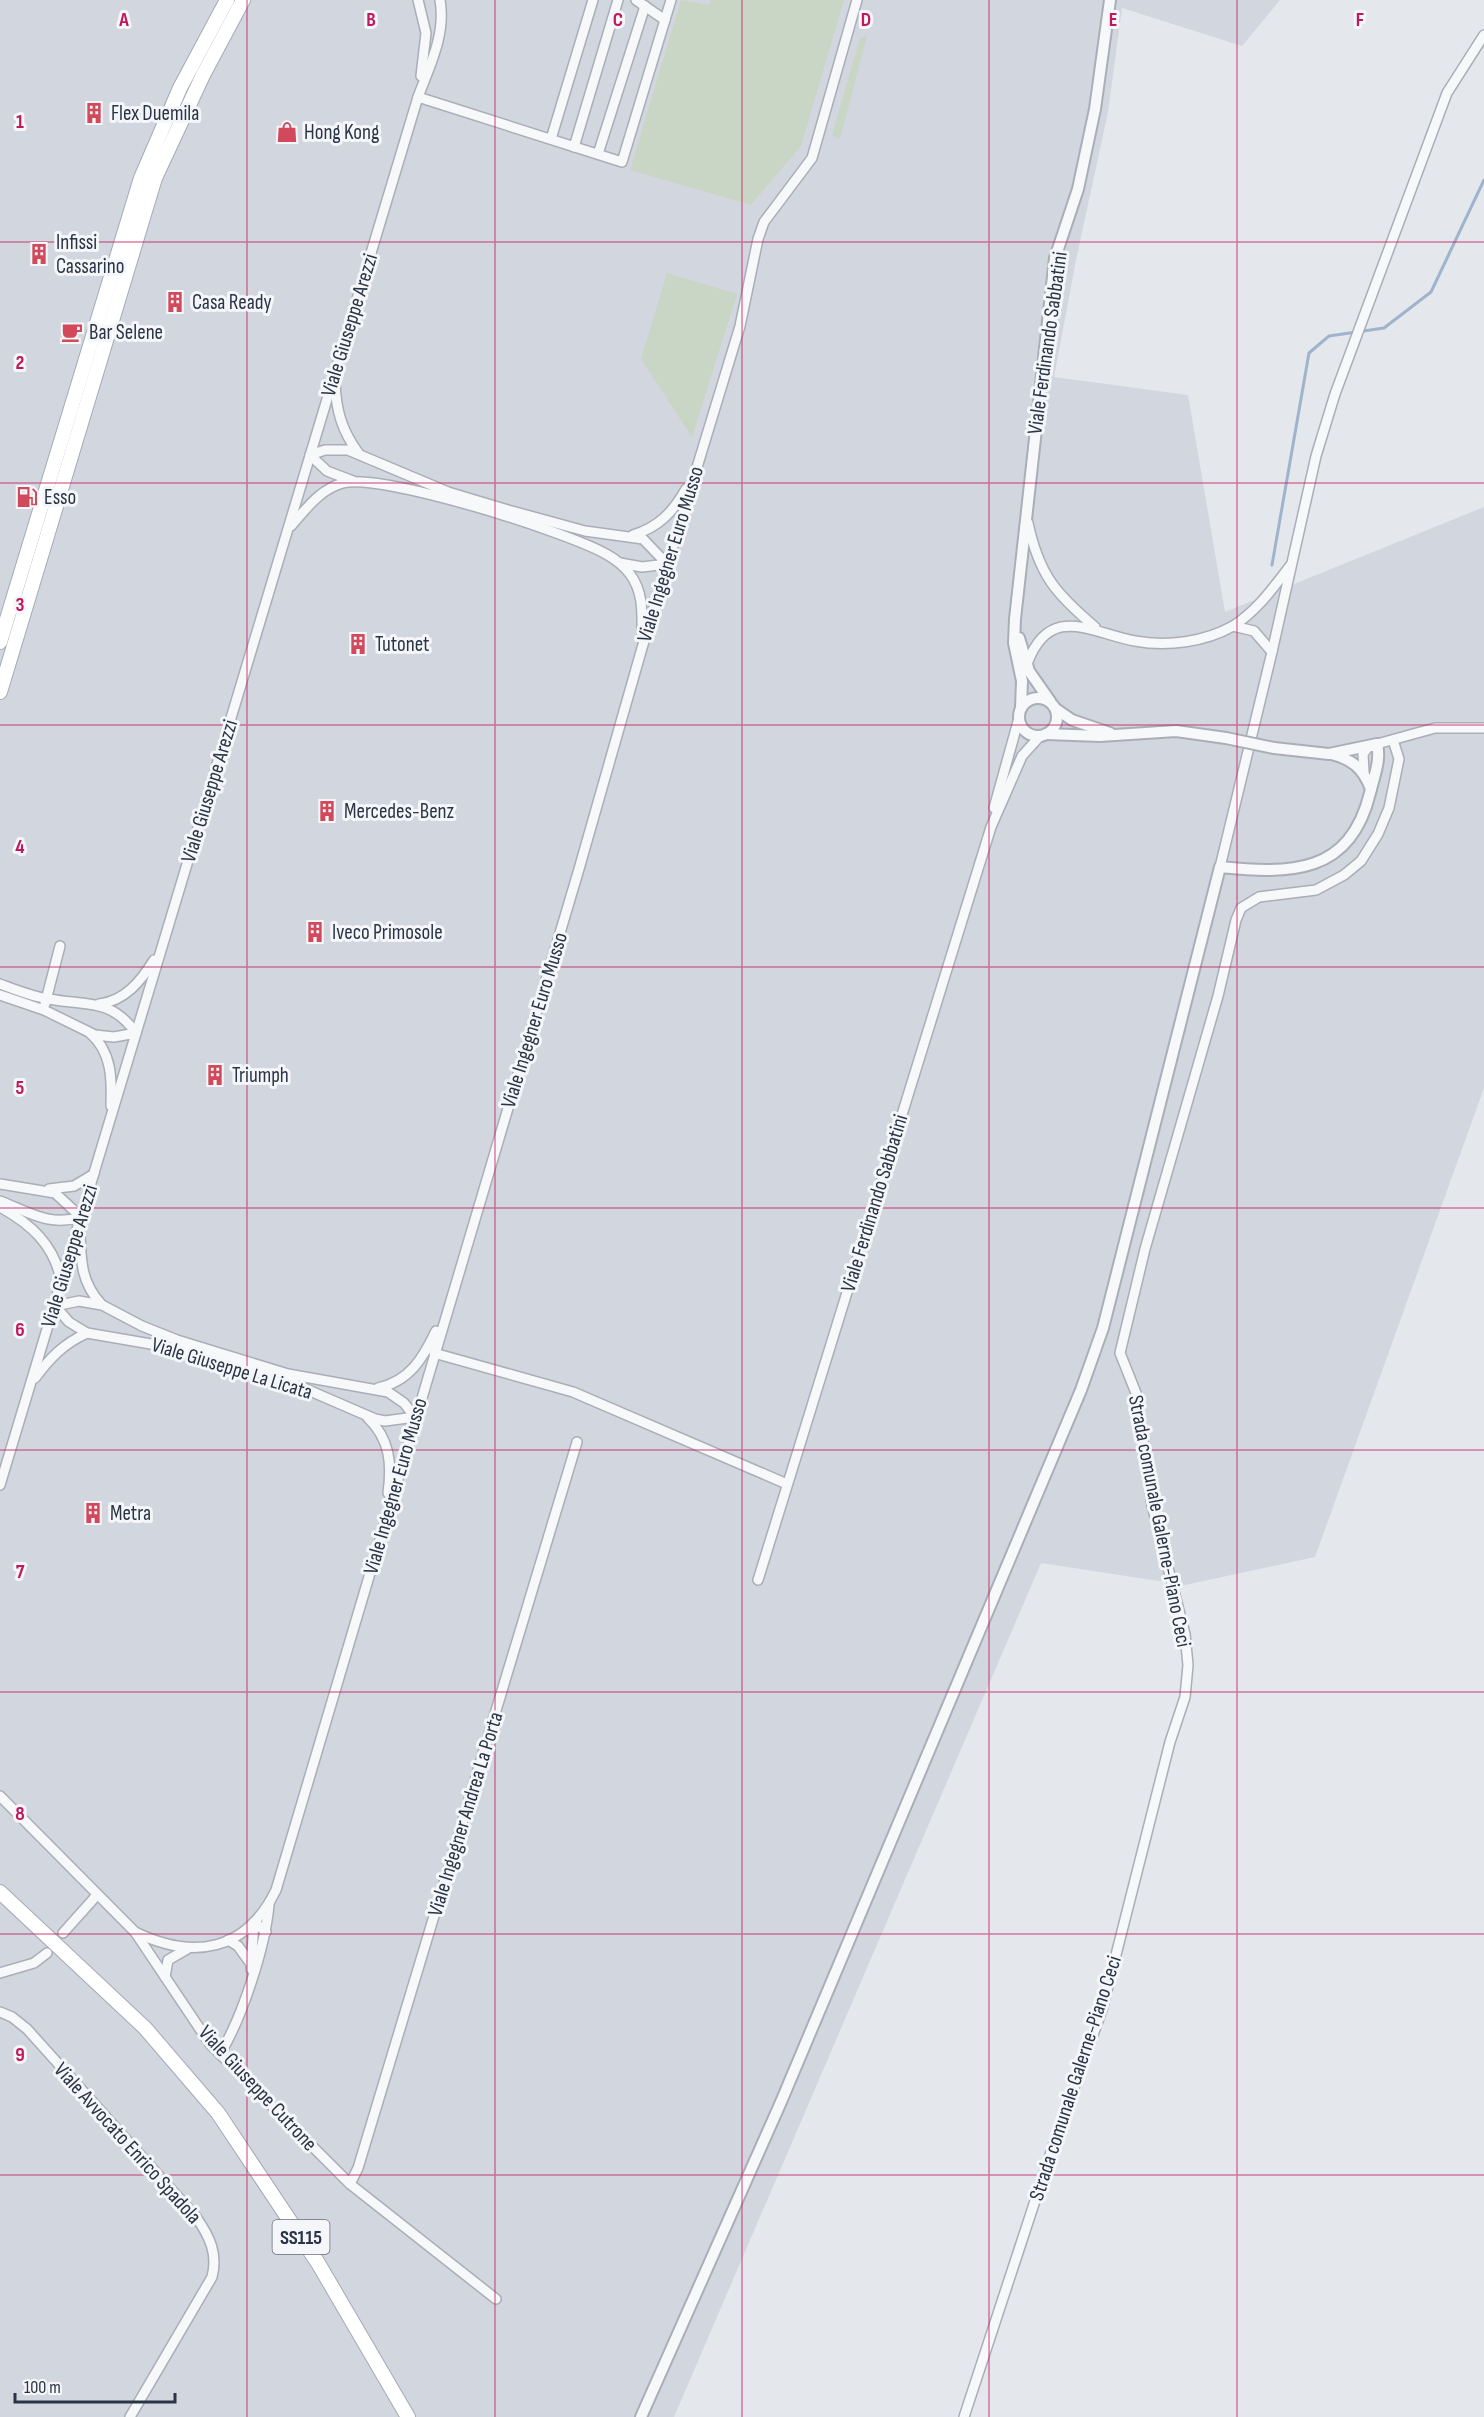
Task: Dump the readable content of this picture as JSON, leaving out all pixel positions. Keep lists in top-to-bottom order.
{
  "streets": {
    "main road": ["SS115"],
    "street": [
      "Viale Giuseppe Arezzi",
      "Viale Ferdinando Sabbatini",
      "Viale Ingegner Euro Musso",
      "Viale Giuseppe La Licata",
      "Strada comunale Galerne-Piano Ceci",
      "Viale Ingegner Andrea La Porta",
      "Viale Giuseppe Cutrone",
      "Viale Avvocato Enrico Spadola"
    ]
  },
  "crossings": [
    ["Viale Giuseppe Arezzi", "Viale Giuseppe La Licata"],
    ["Viale Ingegner Euro Musso", "Viale Giuseppe La Licata"],
    ["Viale Ingegner Euro Musso", "Viale Giuseppe Cutrone"],
    ["Viale Ingegner Andrea La Porta", "Viale Giuseppe Cutrone"]
  ],
  "places": {
    "building": [
      "Flex Duemila",
      "Infissi Cassarino",
      "Casa Ready",
      "Tutonet",
      "Mercedes-Benz",
      "Iveco Primosole",
      "Triumph",
      "Metra"
    ],
    "shop": ["Hong Kong"],
    "cafe": ["Bar Selene"],
    "fuel station": ["Esso"]
  },
  "scale_bar": "100 m",
  "grid": {
    "columns": [
      "A",
      "B",
      "C",
      "D",
      "E",
      "F"
    ],
    "rows": [
      "1",
      "2",
      "3",
      "4",
      "5",
      "6",
      "7",
      "8",
      "9"
    ]
  }
}
